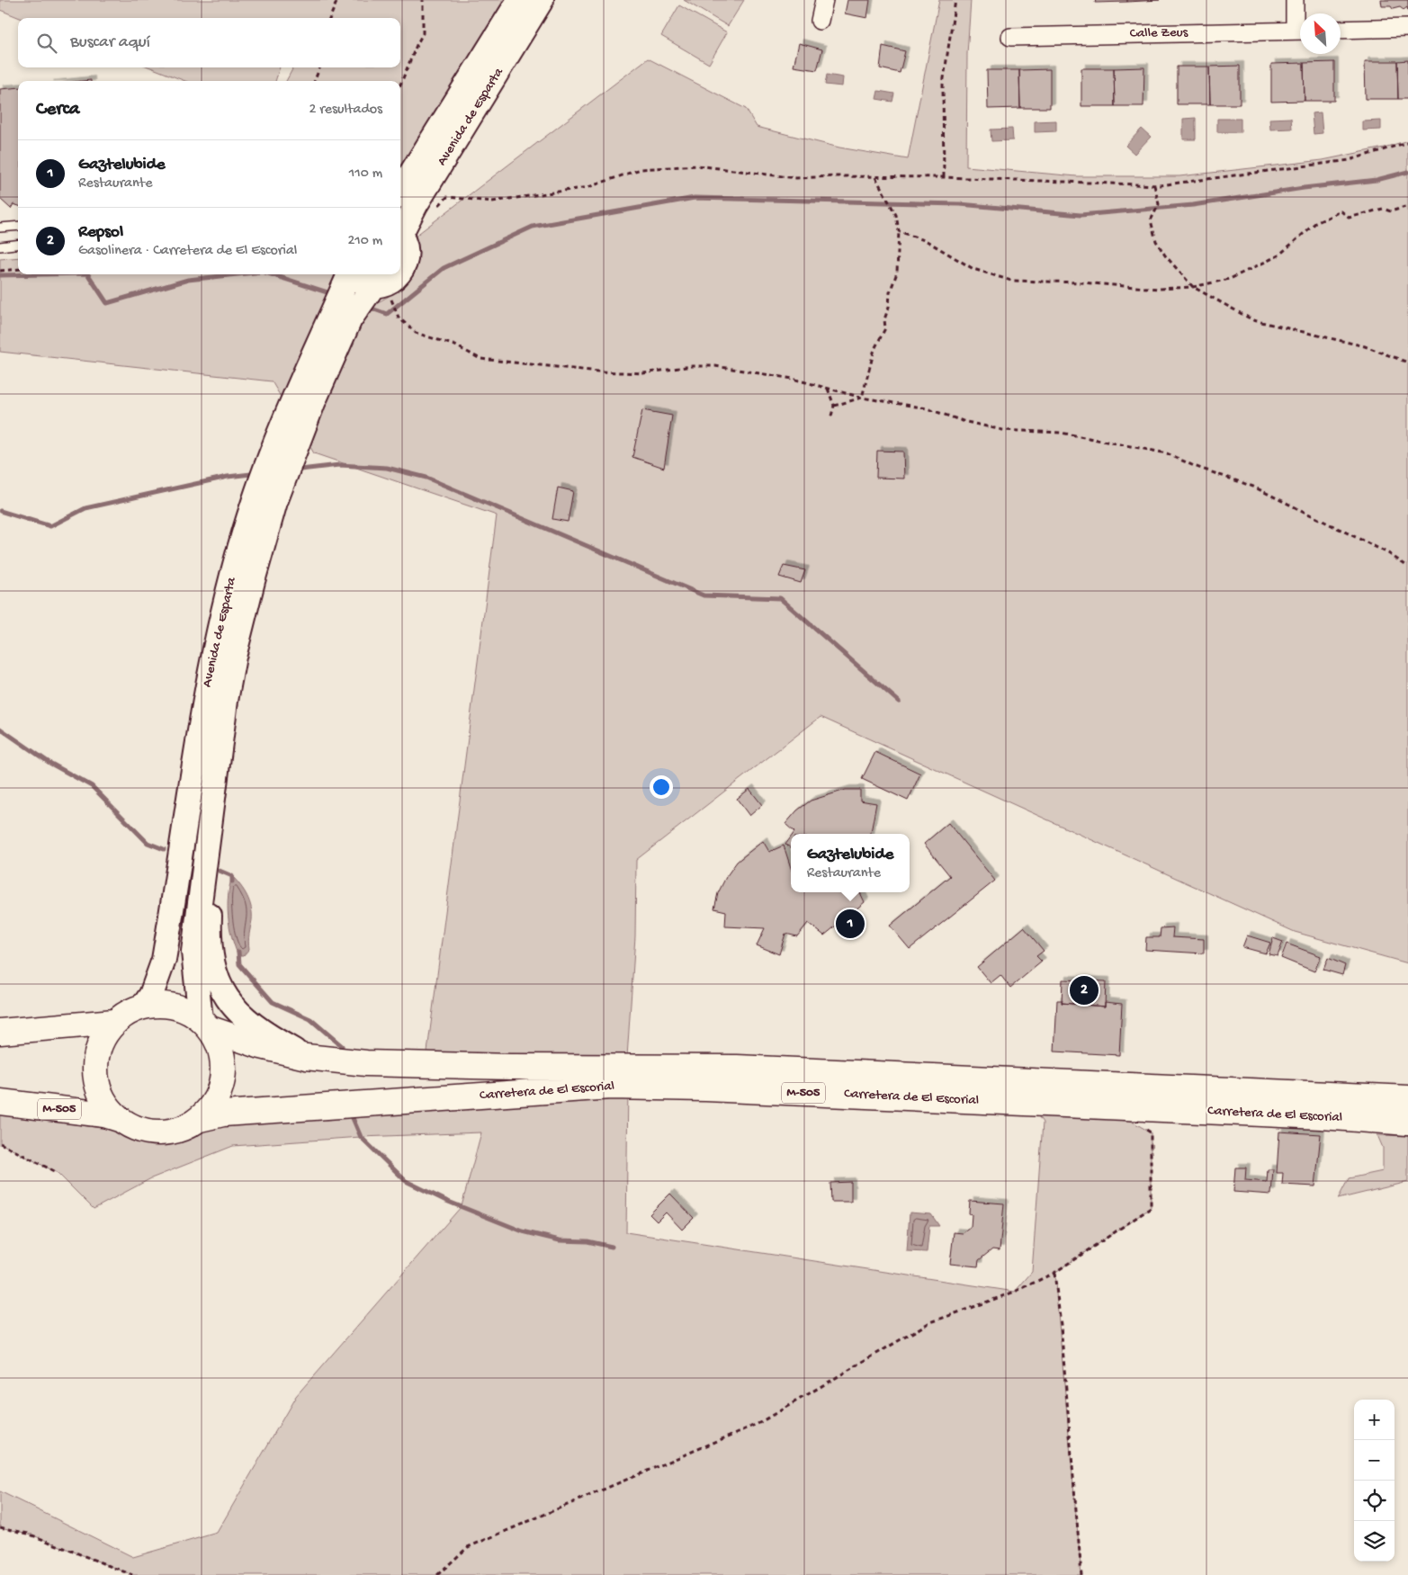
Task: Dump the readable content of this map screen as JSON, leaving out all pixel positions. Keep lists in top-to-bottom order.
{
  "streets": {
    "highway": ["Carretera de El Escorial", "M-505"],
    "main road": ["Avenida de Esparta"],
    "street": ["Calle Zeus"]
  },
  "crossings": [
    ["Avenida de Esparta", "Carretera de El Escorial"],
    ["Avenida de Esparta", "M-505"],
    ["Carretera de El Escorial", "M-505"]
  ],
  "north": "top left",
  "page": {
    "search": "Buscar aquí",
    "heading": ["Cerca", "2 resultados"],
    "list": [
      {
        "mark": "1",
        "name": "Gaztelubide",
        "note": "Restaurante",
        "value": "110 m"
      },
      {
        "mark": "2",
        "name": "Repsol",
        "note": "Gasolinera · Carretera de El Escorial",
        "value": "210 m"
      }
    ],
    "popup": ["Gaztelubide", "Restaurante"],
    "pins": ["1", "2"],
    "map_buttons": ["+", "−"]
  }
}
